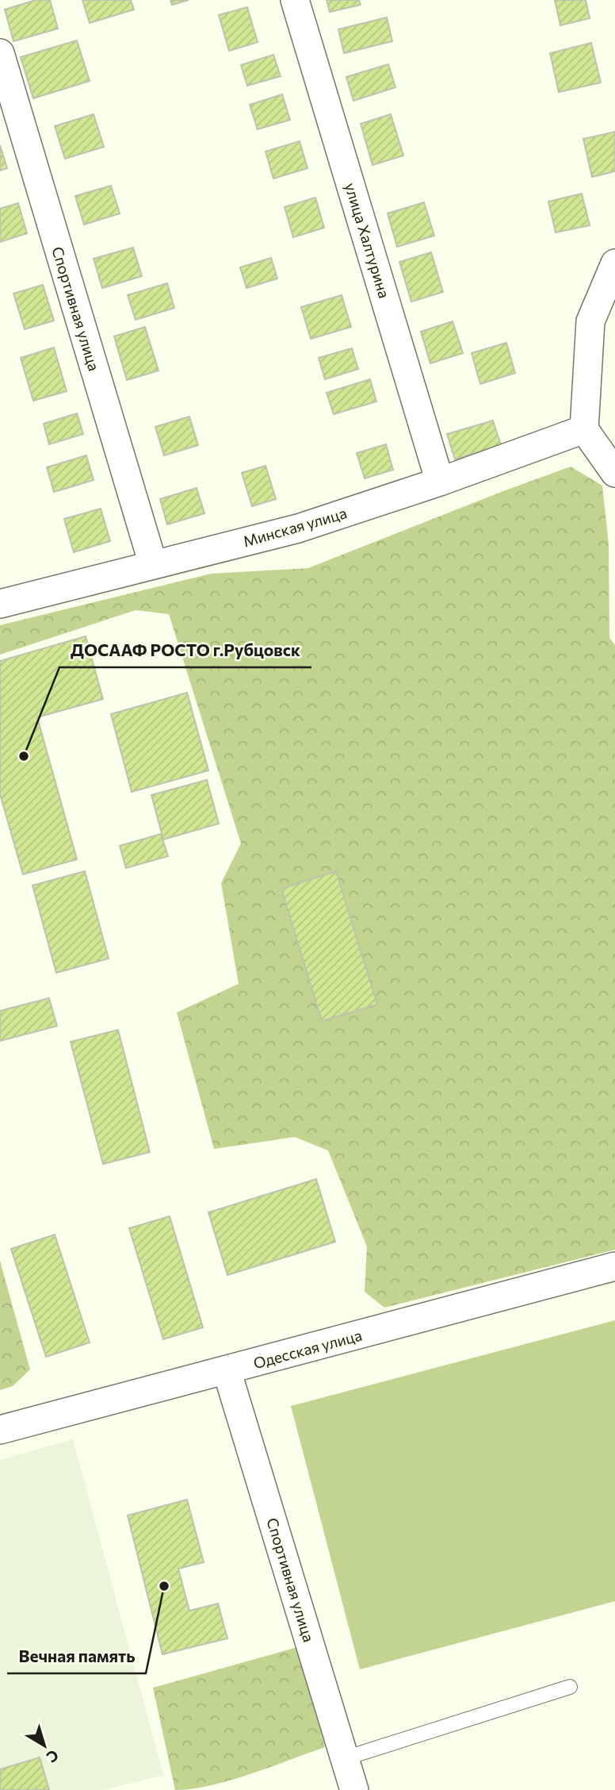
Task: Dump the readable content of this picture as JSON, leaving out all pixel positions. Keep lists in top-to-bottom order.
{
  "streets": {
    "street": [
      "улица Халтурина",
      "Спортивная улица",
      "Минская улица",
      "Одесская улица"
    ]
  },
  "crossings": [
    ["улица Халтурина", "Минская улица"],
    ["Спортивная улица", "Минская улица"],
    ["Спортивная улица", "Одесская улица"]
  ],
  "places": ["ДОСААФ РОСТО г.Рубцовск", "Вечная память"],
  "north": "bottom right"
}
